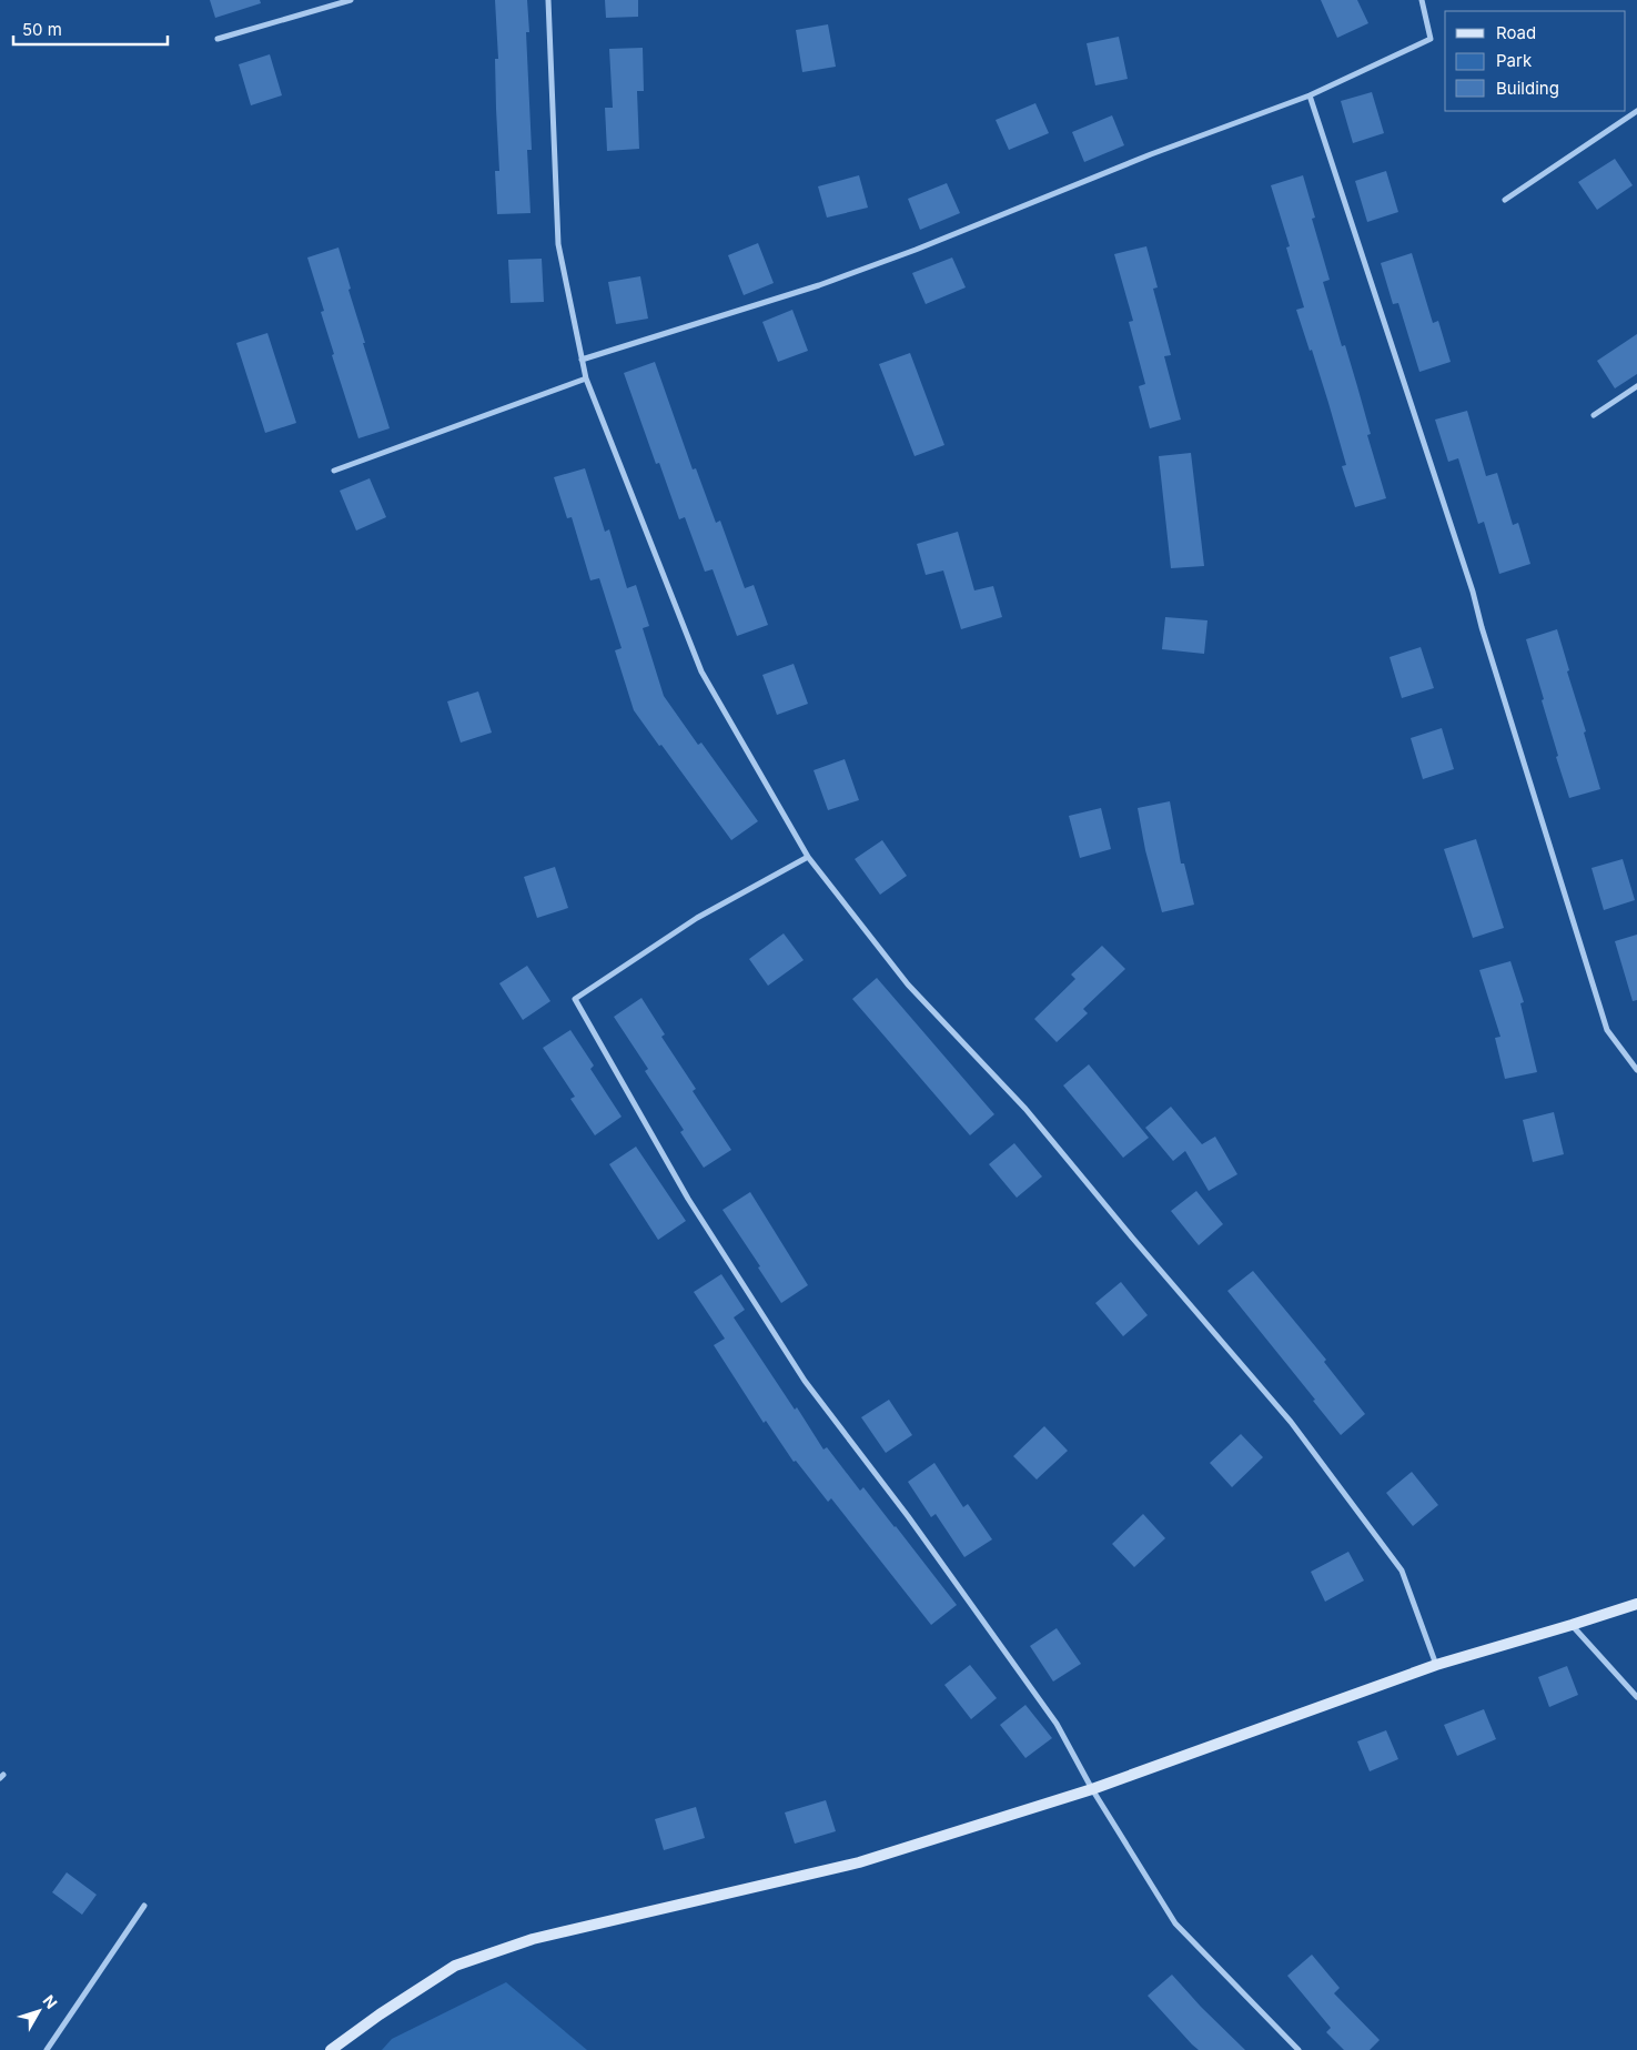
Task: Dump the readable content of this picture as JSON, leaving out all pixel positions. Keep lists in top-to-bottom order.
{
  "legend": ["Road", "Park", "Building"],
  "scale_bar": "50 m",
  "north": "top right"
}
